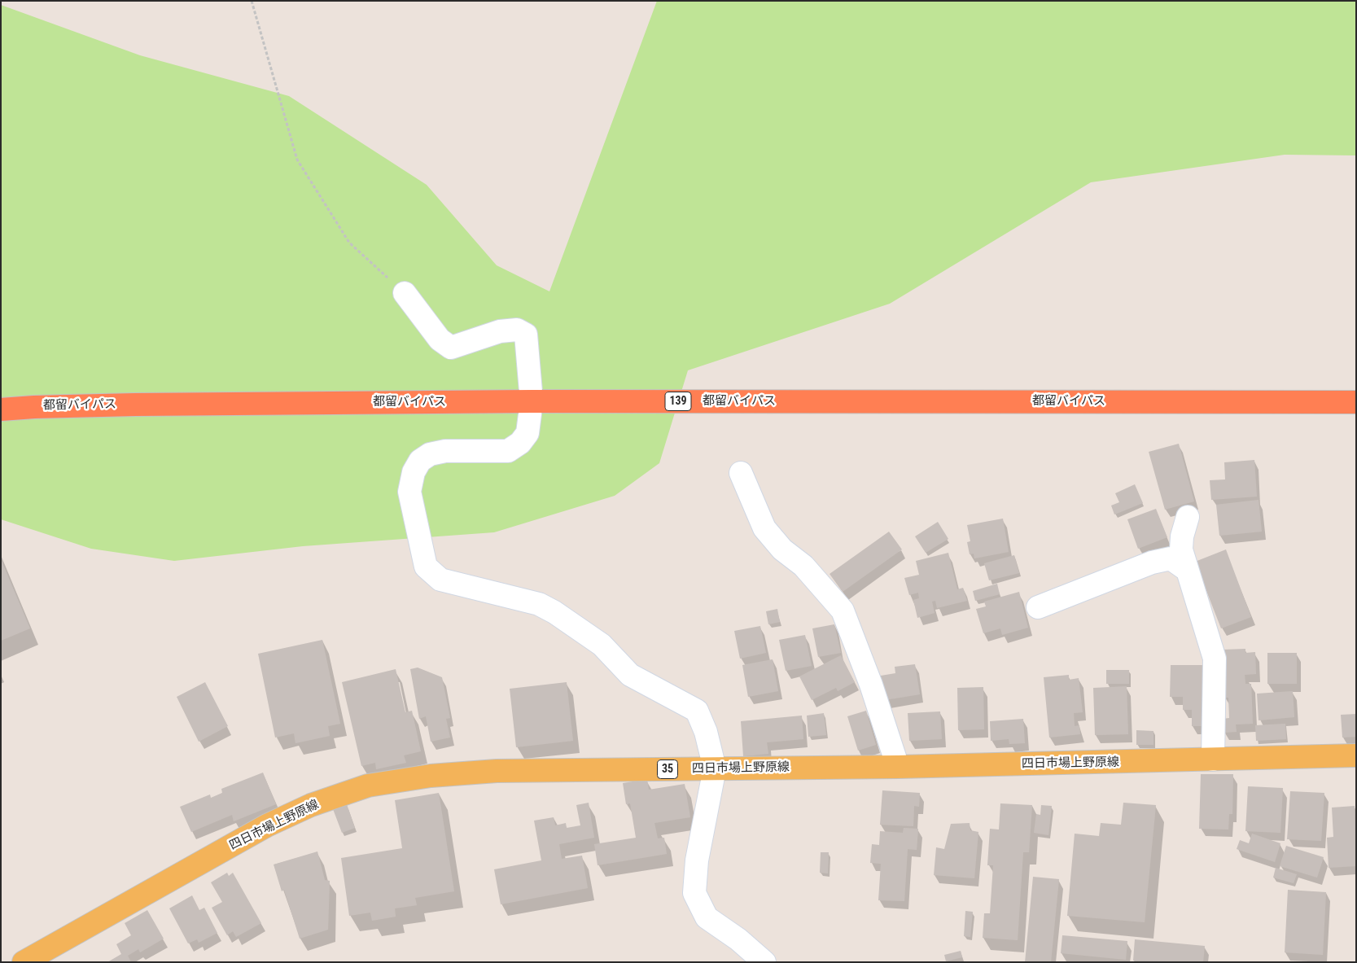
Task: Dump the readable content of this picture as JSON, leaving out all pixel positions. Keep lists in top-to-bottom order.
{
  "streets": {
    "highway": ["139", "都留バイパス"],
    "main road": ["四日市場上野原線", "35"]
  }
}
